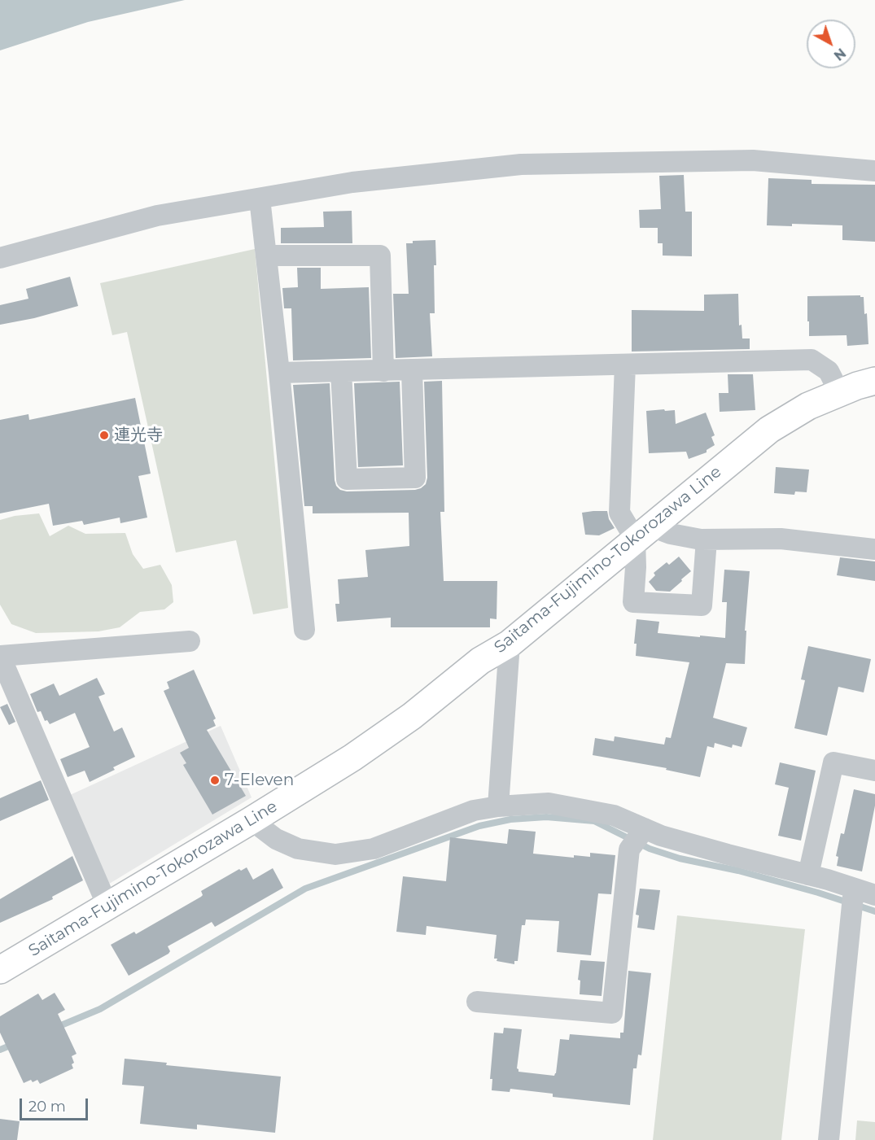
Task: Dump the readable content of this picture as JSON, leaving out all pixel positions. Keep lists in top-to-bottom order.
{
  "streets": {
    "main road": ["Saitama-Fujimino-Tokorozawa Line"]
  },
  "places": ["連光寺", "7-Eleven"],
  "scale_bar": "20 m",
  "north": "bottom right"
}
